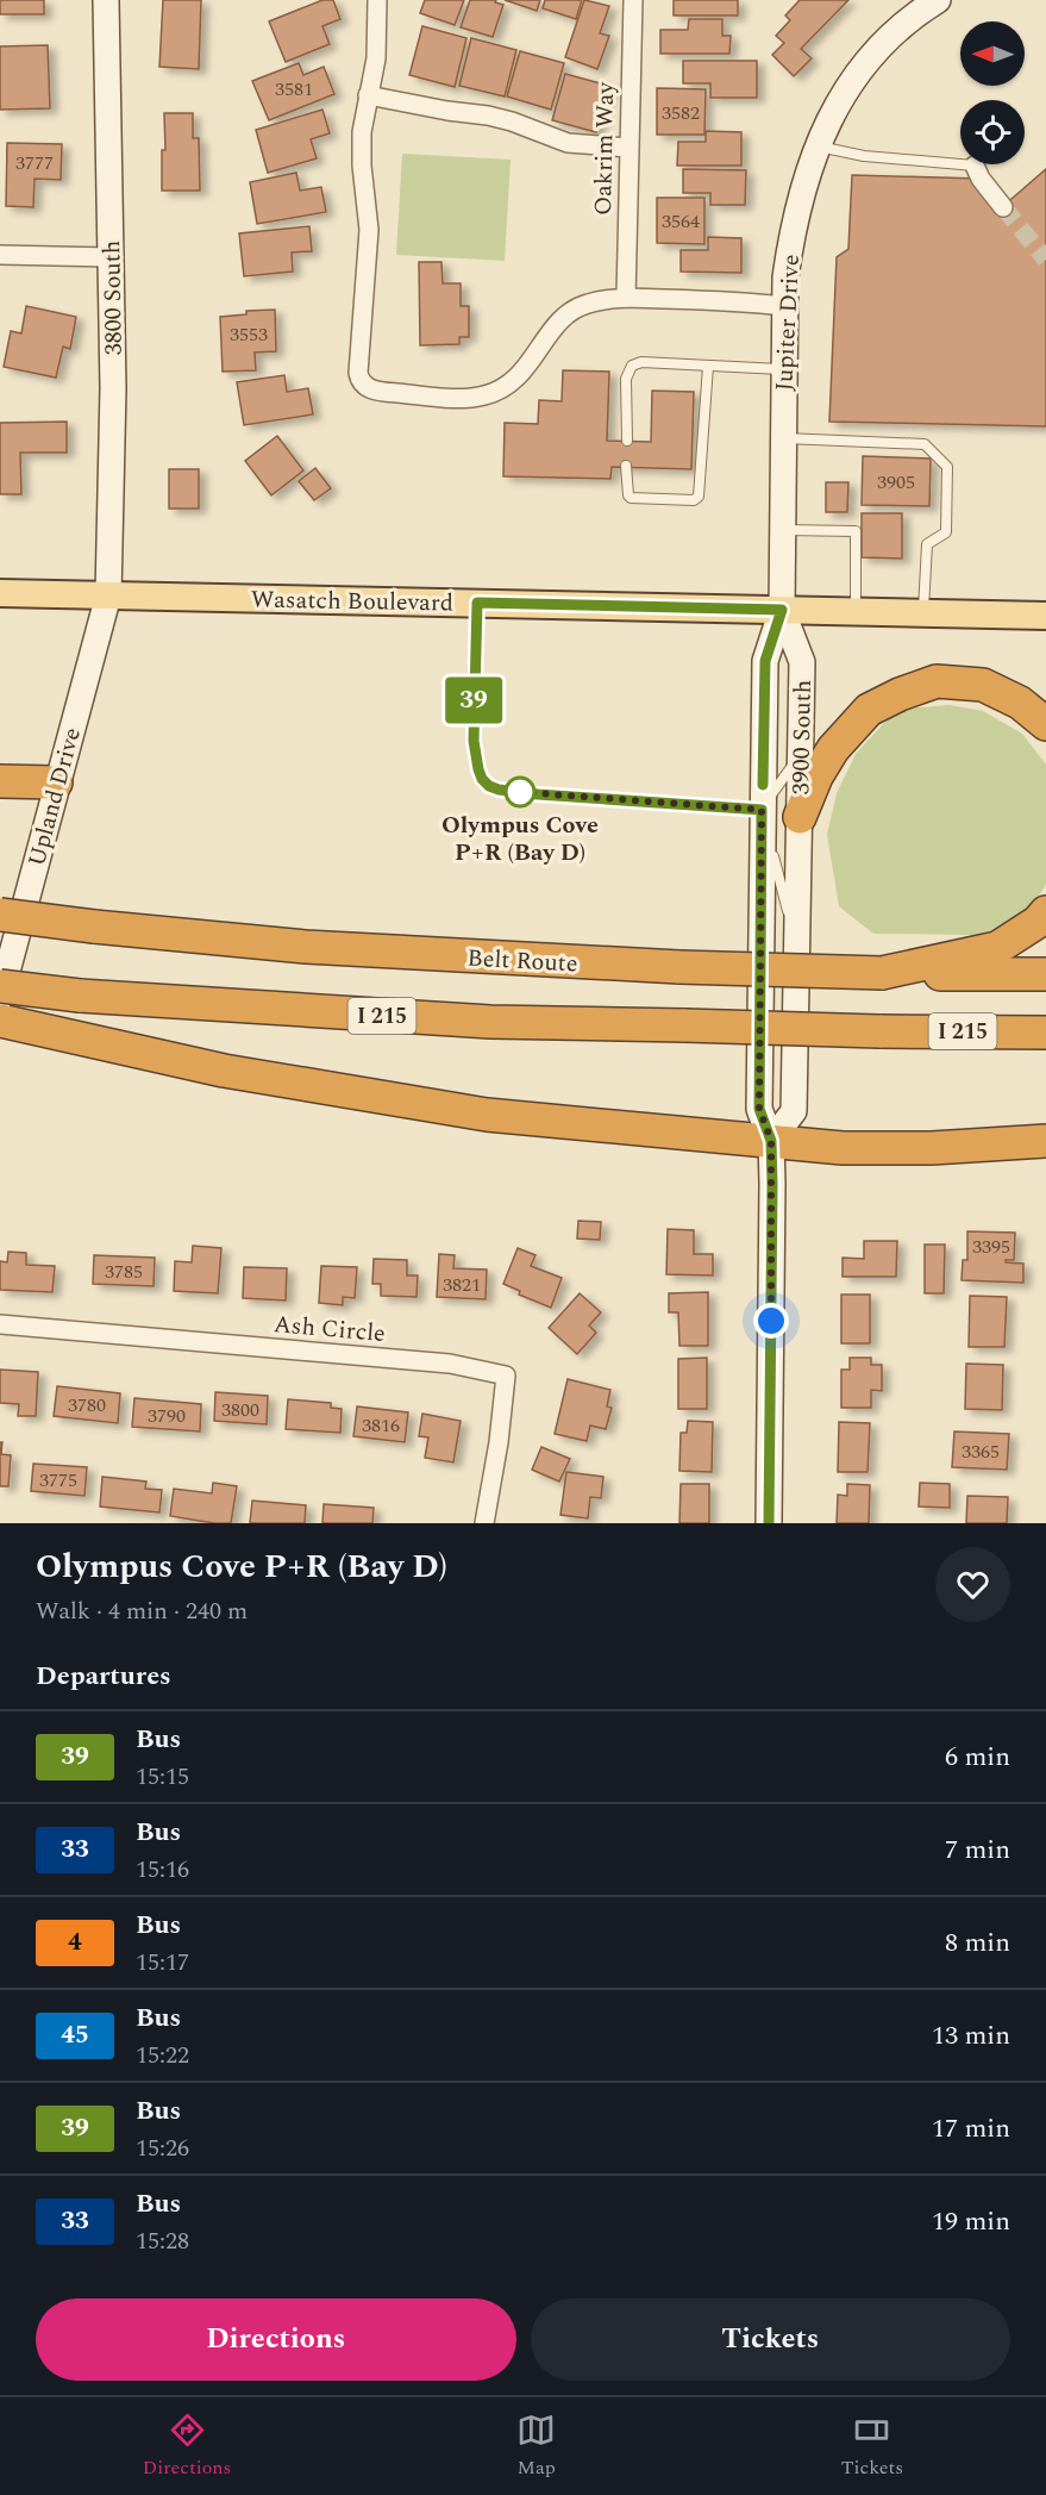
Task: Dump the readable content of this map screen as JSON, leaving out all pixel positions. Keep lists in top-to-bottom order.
{
  "streets": {
    "highway": ["Belt Route", "I 215"],
    "main road": [
      "3800 South",
      "Jupiter Drive",
      "Wasatch Boulevard",
      "3900 South",
      "Upland Drive"
    ],
    "street": ["Oakrim Way", "Ash Circle"]
  },
  "crossings": [
    ["3800 South", "Wasatch Boulevard"],
    ["3800 South", "Upland Drive"],
    ["Jupiter Drive", "Wasatch Boulevard"],
    ["Jupiter Drive", "3900 South"],
    ["Wasatch Boulevard", "3900 South"],
    ["Wasatch Boulevard", "Upland Drive"]
  ],
  "places": ["Olympus Cove P+R (Bay D)"],
  "lines": ["bus line 39"],
  "house_numbers": [
    "3581",
    "3582",
    "3777",
    "3564",
    "3553",
    "3905",
    "3395",
    "3785",
    "3821",
    "3780",
    "3800",
    "3790",
    "3816",
    "3365",
    "3775"
  ],
  "north": "left",
  "page": {
    "on_map": "39",
    "heading": [
      ["Olympus Cove P+R (Bay D)", "Walk · 4 min · 240 m"],
      "Departures"
    ],
    "list": [
      {
        "mark": "39",
        "name": "Bus",
        "note": "15:15",
        "value": "6 min"
      },
      {
        "mark": "33",
        "name": "Bus",
        "note": "15:16",
        "value": "7 min"
      },
      {
        "mark": "4",
        "name": "Bus",
        "note": "15:17",
        "value": "8 min"
      },
      {
        "mark": "45",
        "name": "Bus",
        "note": "15:22",
        "value": "13 min"
      },
      {
        "mark": "39",
        "name": "Bus",
        "note": "15:26",
        "value": "17 min"
      },
      {
        "mark": "33",
        "name": "Bus",
        "note": "15:28",
        "value": "19 min"
      }
    ],
    "buttons": ["Directions", "Tickets"],
    "tabs": ["Directions", "Map", "Tickets"]
  }
}
